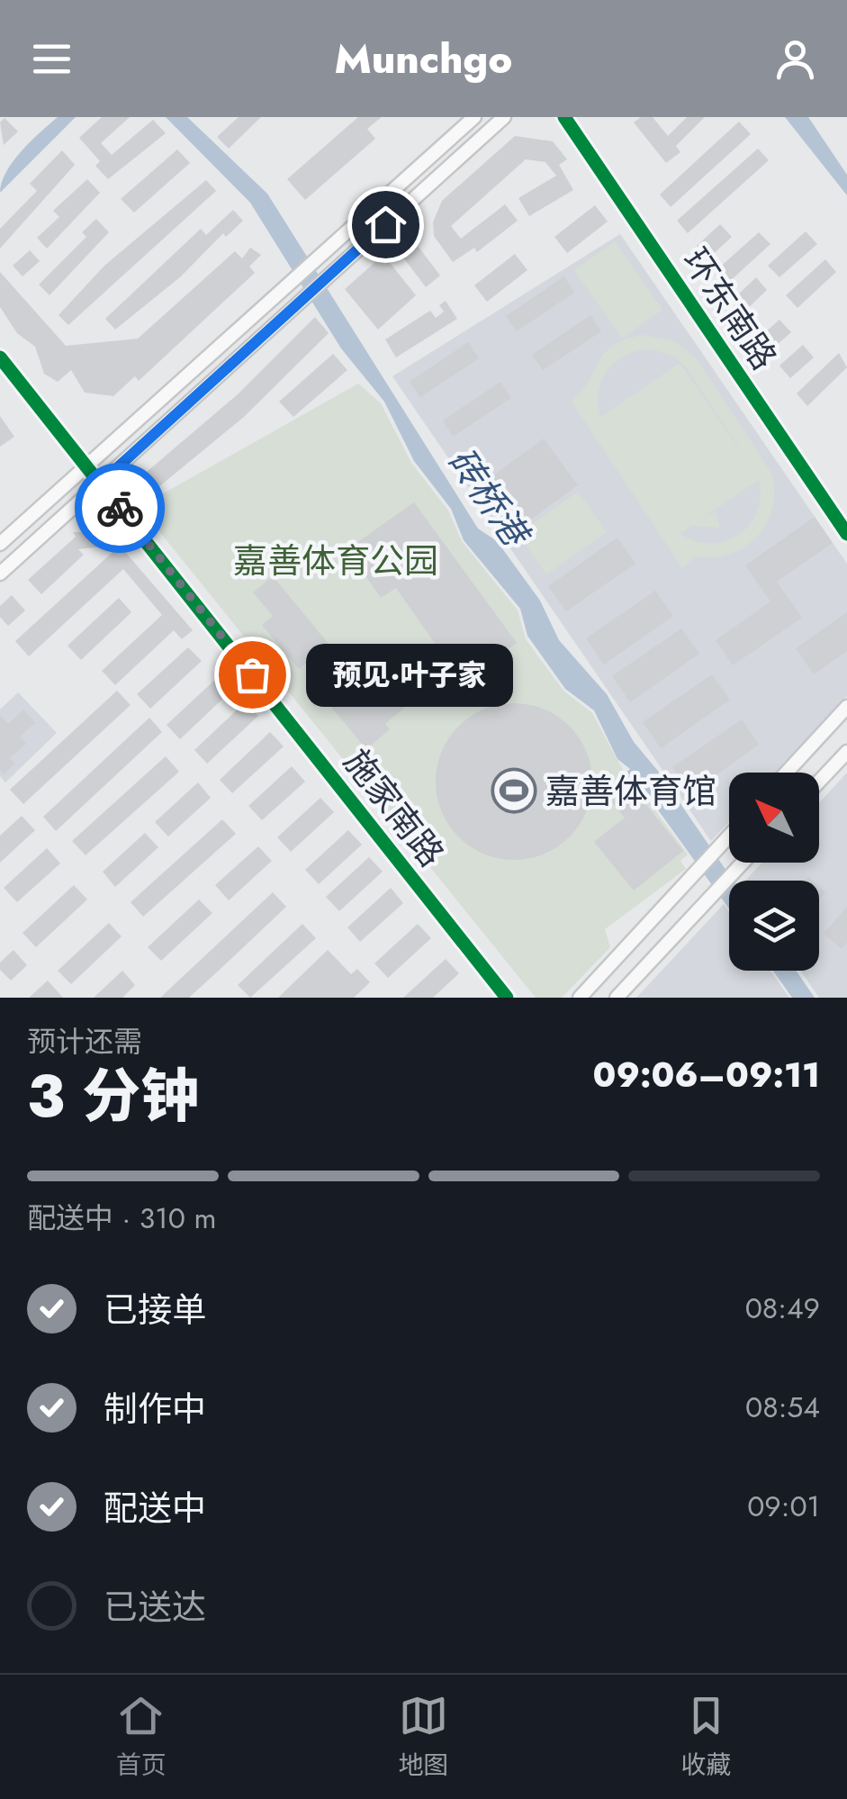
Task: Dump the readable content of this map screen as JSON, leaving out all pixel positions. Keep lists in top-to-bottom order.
{
  "streets": {
    "main road": ["环东南路"],
    "street": ["施家南路"]
  },
  "water": ["砖桥港"],
  "parks": ["嘉善体育公园"],
  "places": {
    "other": ["预见·叶子家"],
    "sports": ["嘉善体育馆"]
  },
  "north": "top left",
  "page": {
    "header": "Munchgo",
    "bubble": "预见·叶子家",
    "heading": ["3 分钟", "预计还需", "09:06–09:11"],
    "bar": "配送中 · 310 m",
    "list": [
      ["已接单", "08:49"],
      ["制作中", "08:54"],
      ["配送中", "09:01"],
      "已送达"
    ],
    "tabs": ["首页", "地图", "收藏"]
  }
}
